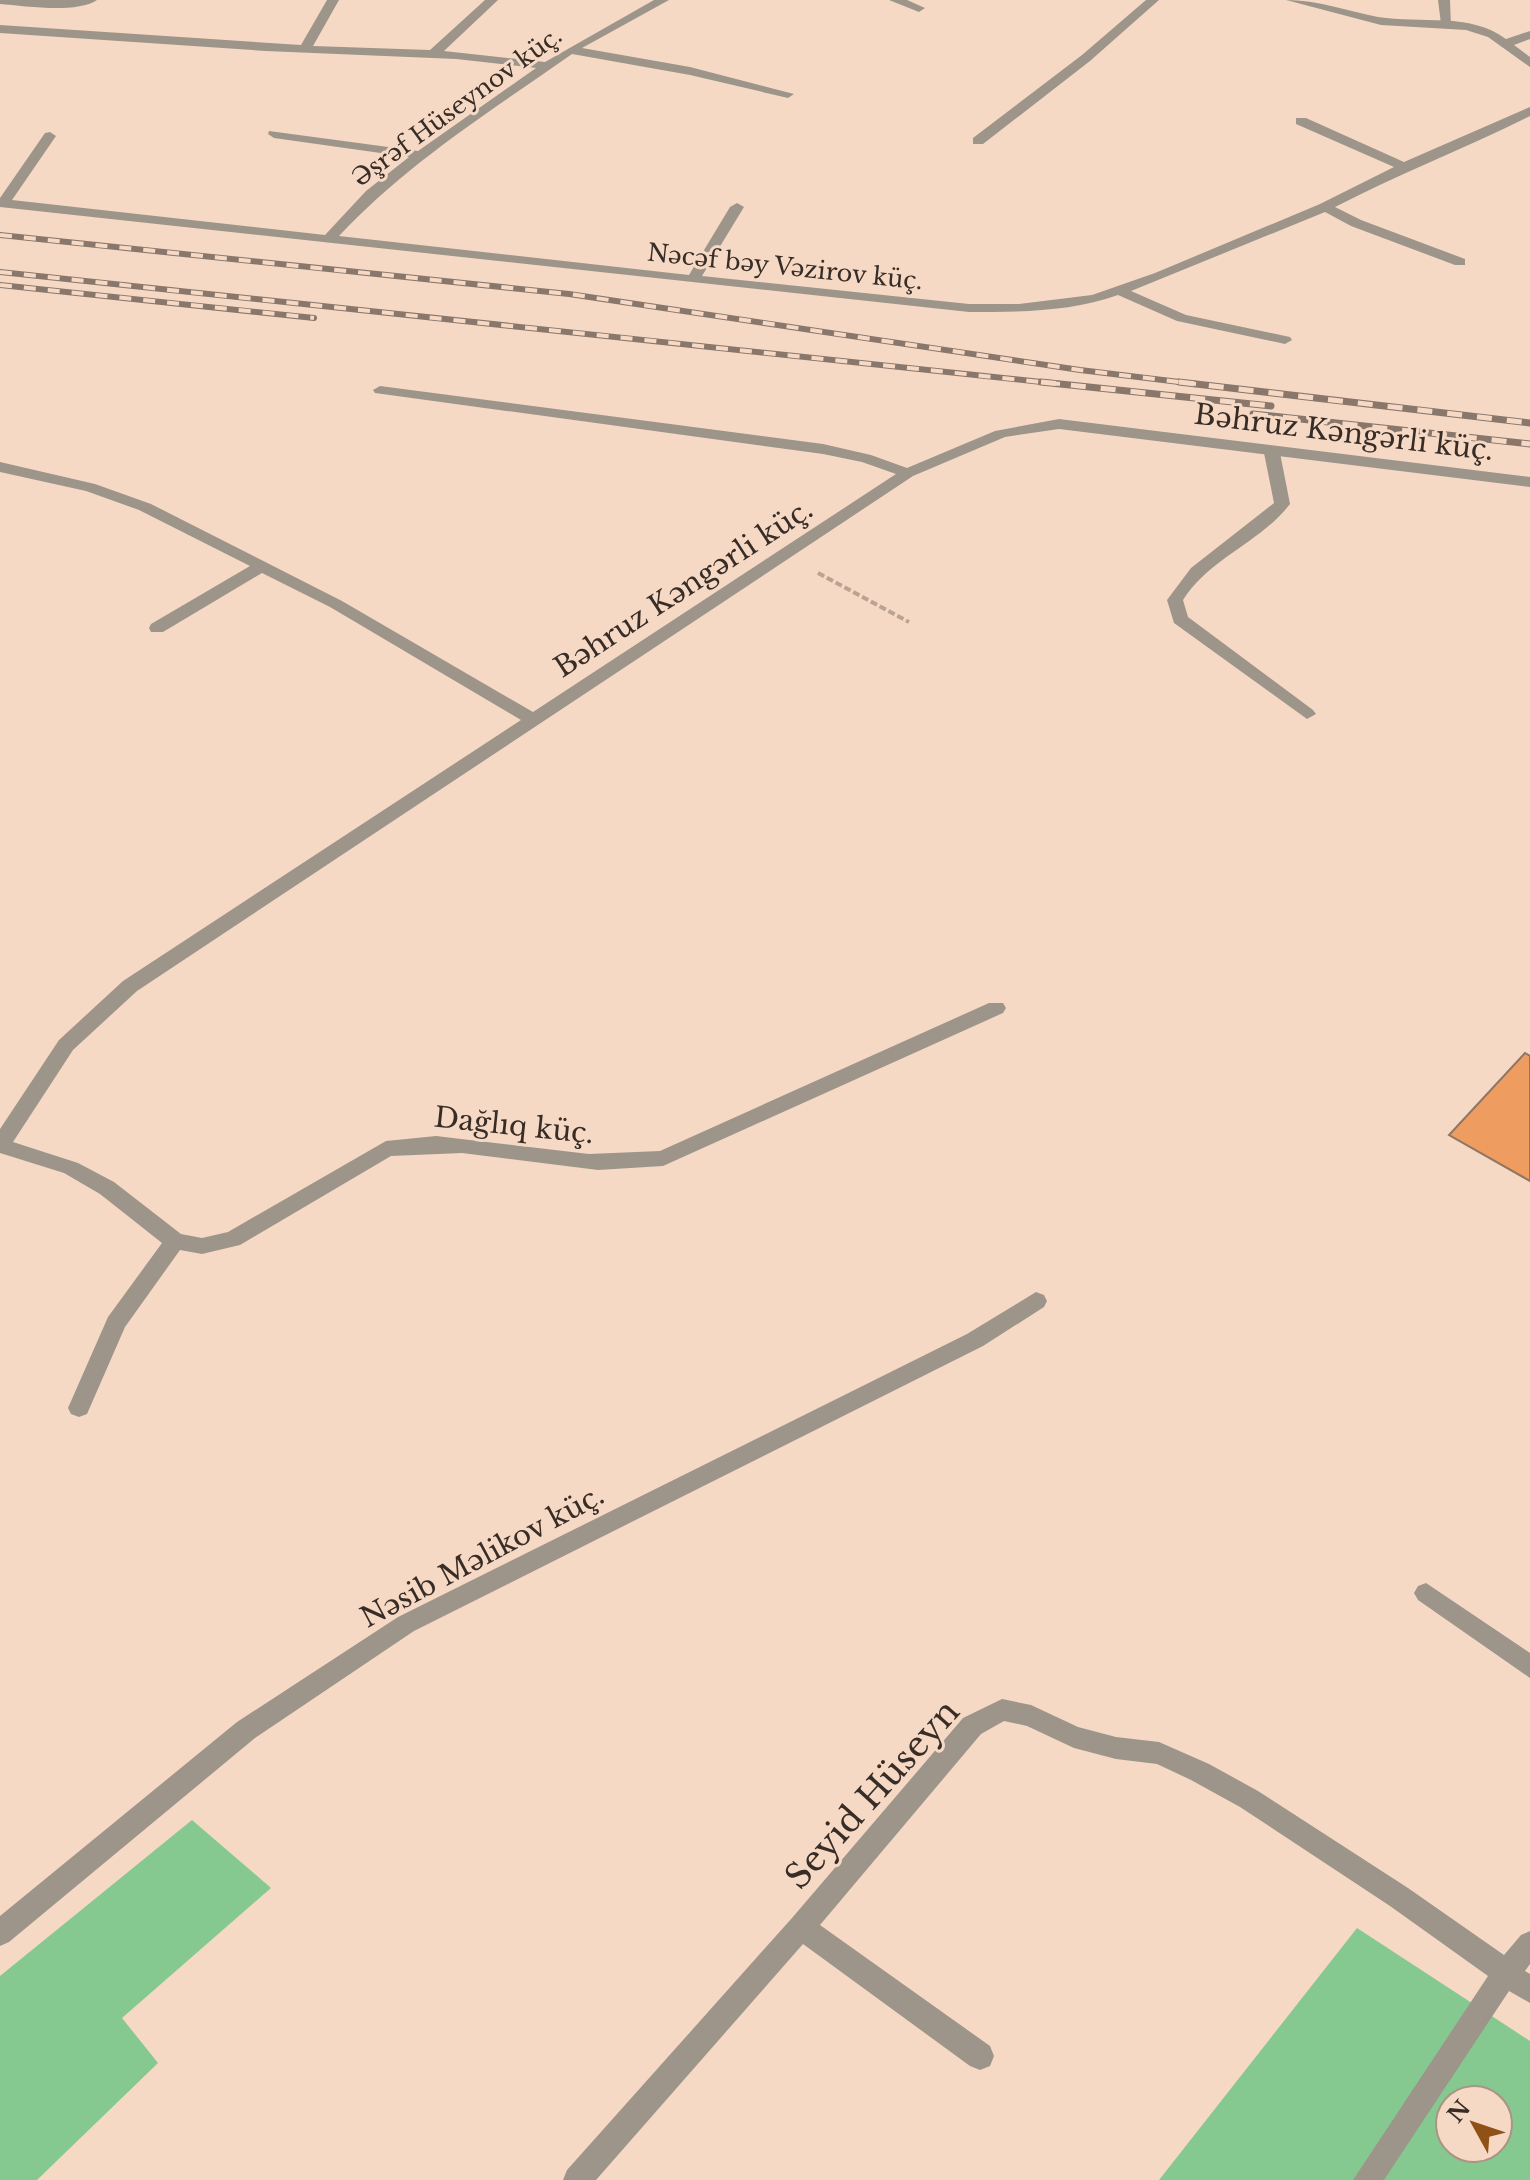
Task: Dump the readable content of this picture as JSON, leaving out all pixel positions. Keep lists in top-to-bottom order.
{
  "streets": {
    "street": [
      "Əşrəf Hüseynov küç.",
      "Nəcəf bəy Vəzirov küç.",
      "Bəhruz Kəngərli küç.",
      "Dağlıq küç.",
      "Nəsib Məlikov küç.",
      "Seyid Hüseyn"
    ]
  },
  "crossings": [
    ["Əşrəf Hüseynov küç.", "Nəcəf bəy Vəzirov küç."]
  ],
  "north": "top left"
}
